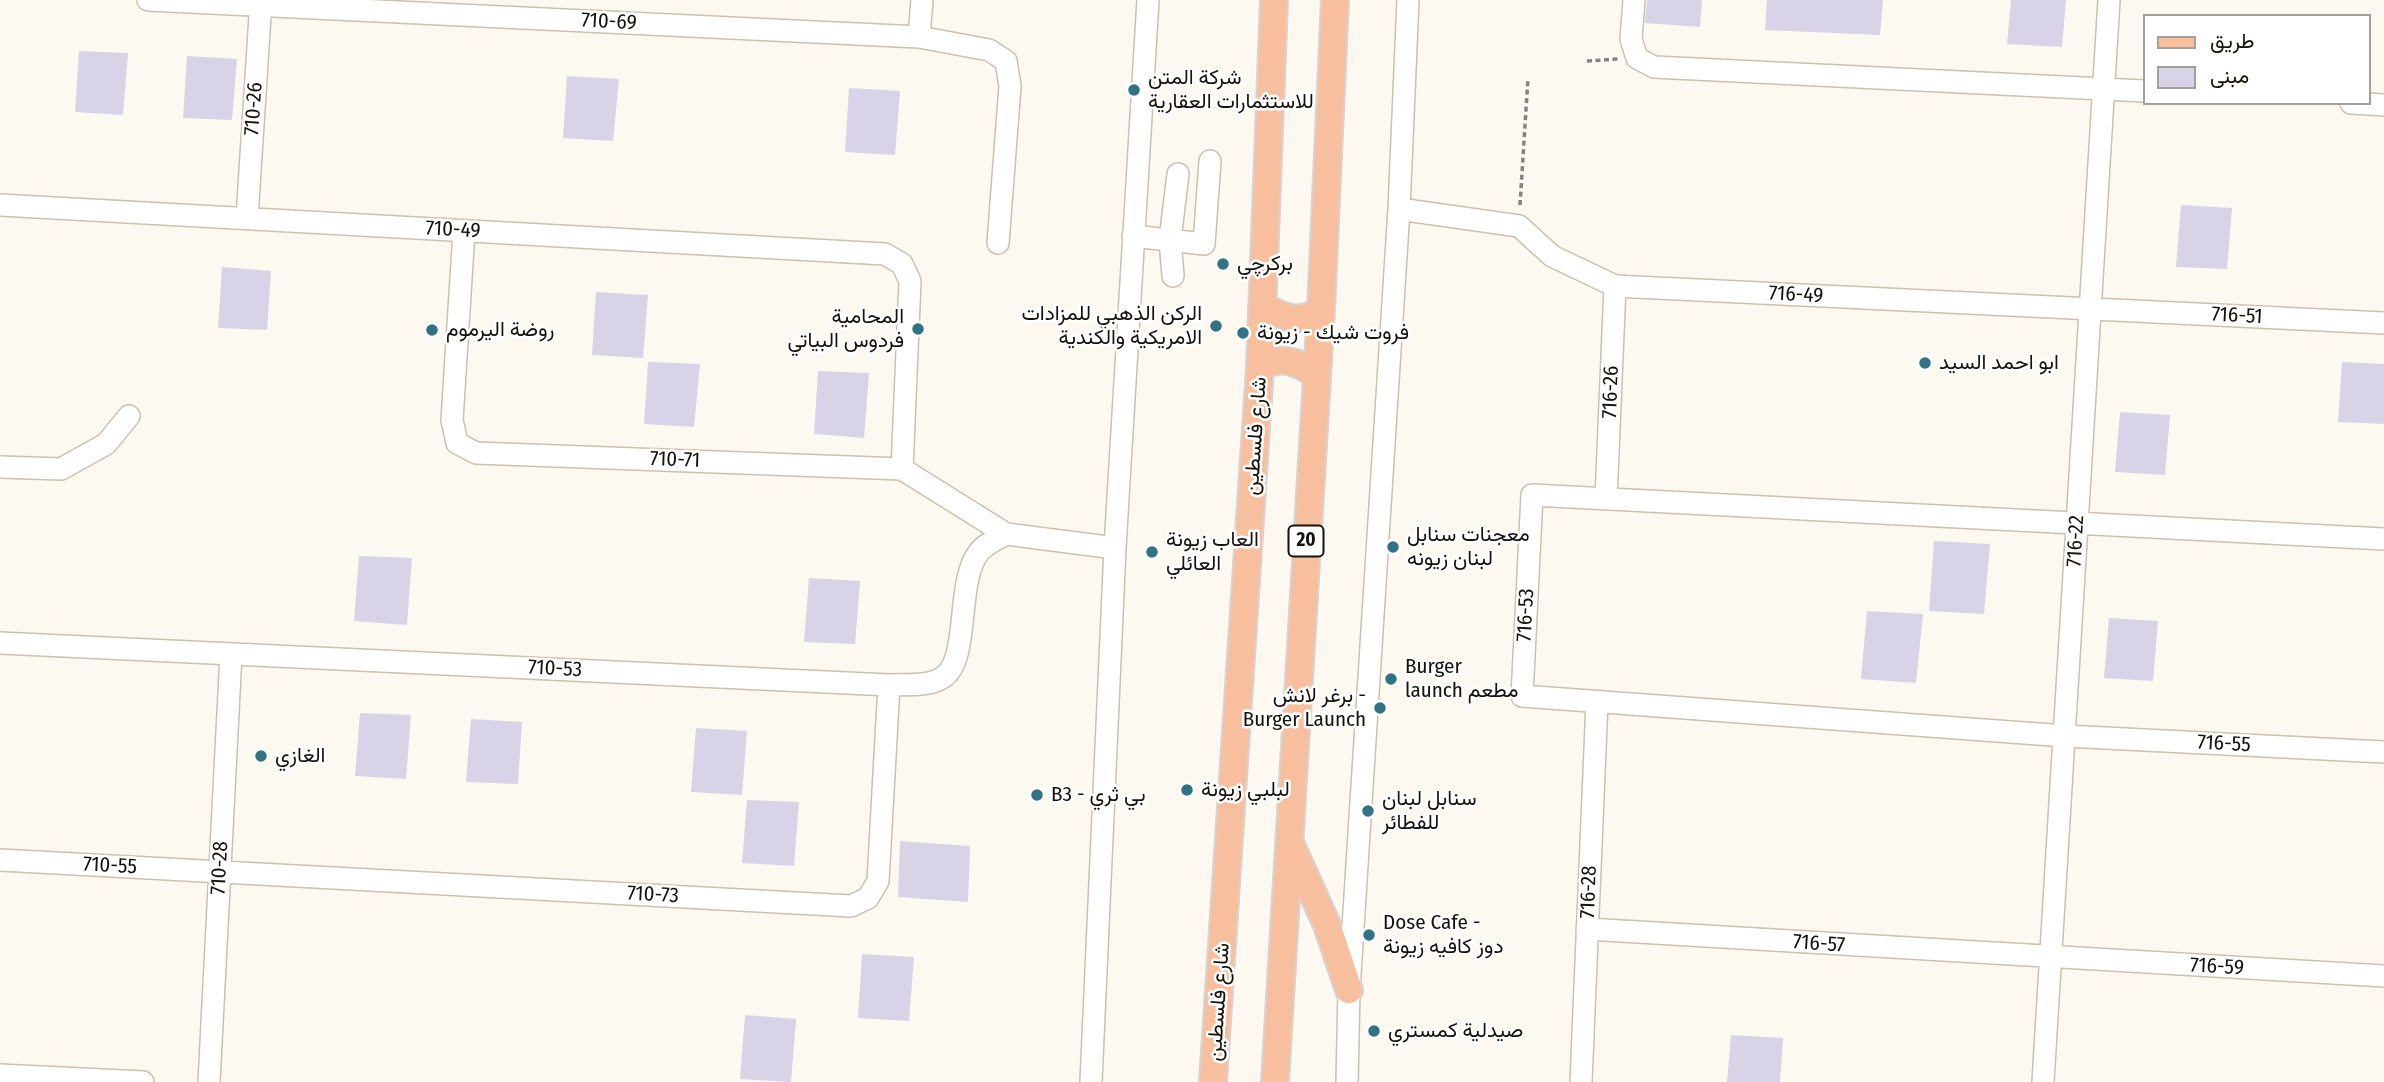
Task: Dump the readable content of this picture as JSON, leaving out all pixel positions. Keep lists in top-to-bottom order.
{
  "streets": {
    "main road": ["شارع فلسطين", "20"],
    "street": [
      "710-69",
      "710-26",
      "710-49",
      "716-49",
      "716-51",
      "716-26",
      "710-71",
      "716-22",
      "716-53",
      "710-53",
      "716-55",
      "710-55",
      "710-28",
      "716-28",
      "710-73",
      "716-57",
      "716-59"
    ]
  },
  "crossings": [
    ["710-69", "710-26"],
    ["710-26", "710-49"],
    ["710-49", "710-71"],
    ["716-49", "716-51"],
    ["716-49", "716-26"],
    ["716-49", "716-22"],
    ["716-51", "716-22"],
    ["716-26", "716-53"],
    ["716-22", "716-53"],
    ["716-22", "716-55"],
    ["716-22", "716-57"],
    ["716-22", "716-59"],
    ["716-53", "716-55"],
    ["716-53", "716-28"],
    ["710-53", "710-28"],
    ["710-53", "710-73"],
    ["710-55", "710-28"],
    ["710-55", "710-73"],
    ["710-28", "710-73"],
    ["716-28", "716-57"],
    ["716-57", "716-59"]
  ],
  "places": [
    "شركة المتن للاستثمارات العقارية",
    "بركرچي",
    "الركن الذهبي للمزادات الامريكية والكندية",
    "المحامية فردوس البياتي",
    "روضة اليرموم",
    "فروت شيك - زيونة",
    "ابو احمد السيد",
    "معجنات سنابل لبنان زيونه",
    "العاب زيونة العائلي",
    "Burger launch مطعم",
    "برغر لانش - Burger Launch",
    "الغازي",
    "لبلبي زيونة",
    "B3 - بي ثري",
    "سنابل لبنان للفطائر",
    "Dose Cafe - دوز كافيه زيونة",
    "صيدلية كمستري"
  ],
  "legend": ["طريق", "مبنى"]
}
